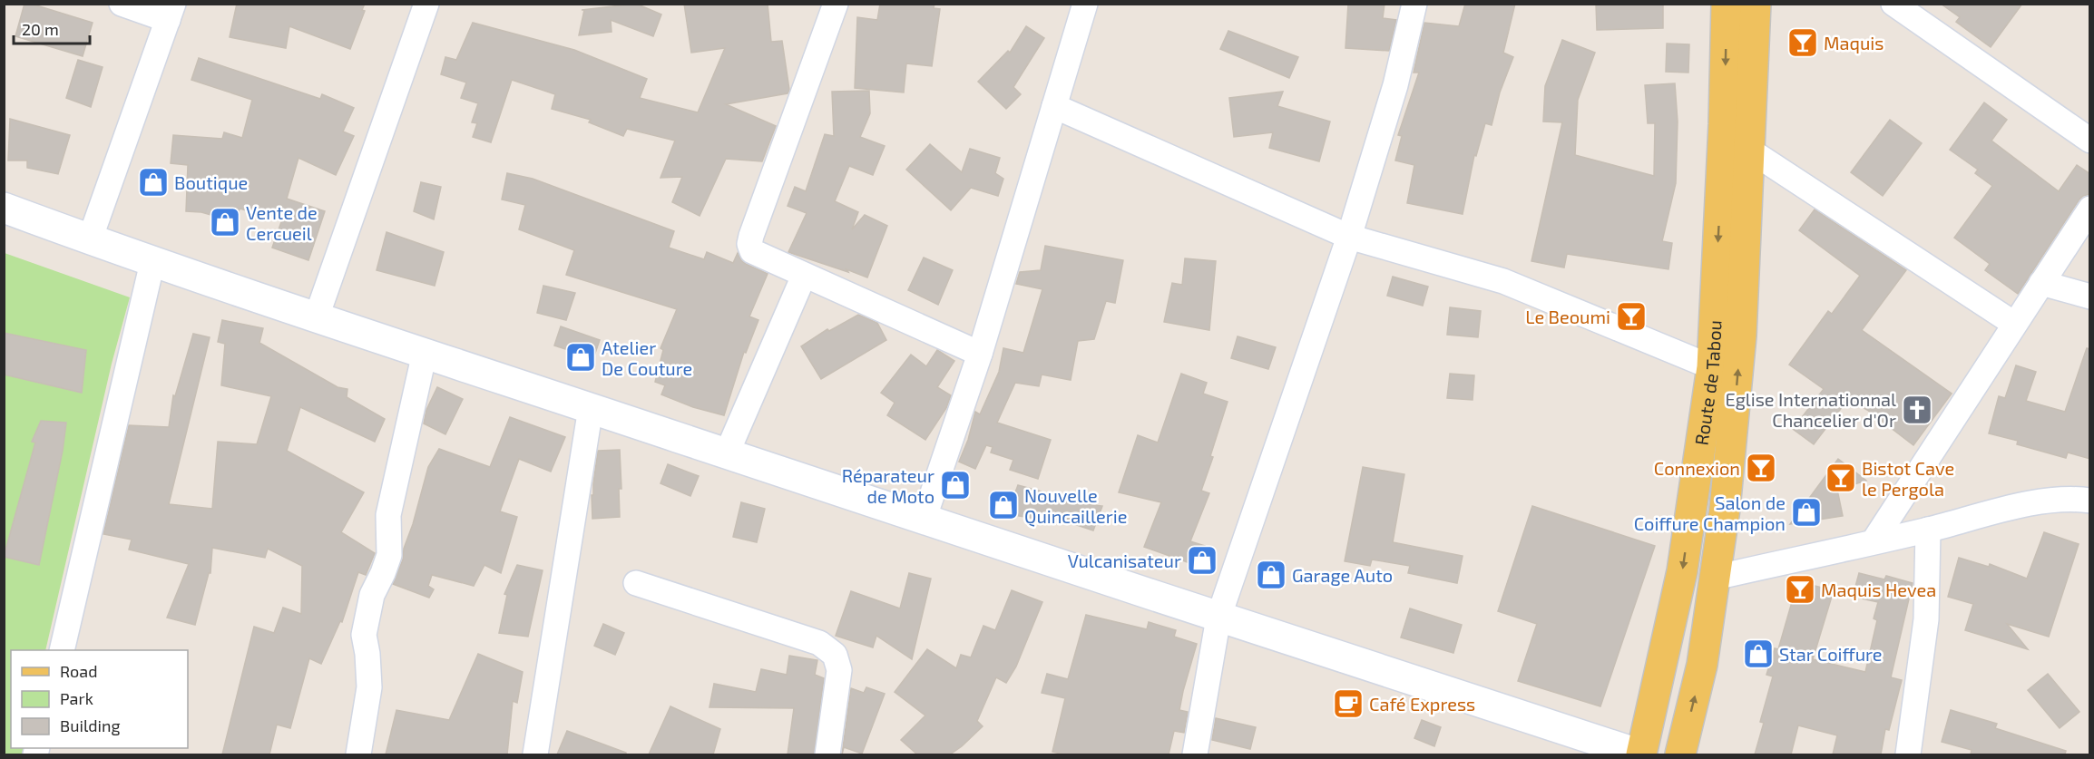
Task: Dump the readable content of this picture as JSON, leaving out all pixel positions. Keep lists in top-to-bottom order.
{
  "streets": {
    "main road": ["Route de Tabou"]
  },
  "places": {
    "bar": [
      "Maquis",
      "Le Beoumi",
      "Connexion",
      "Bistot Cave le Pergola",
      "Maquis Hevea"
    ],
    "shop": [
      "Boutique",
      "Vente de Cercueil",
      "Atelier De Couture",
      "Réparateur de Moto",
      "Nouvelle Quincaillerie",
      "Salon de Coiffure Champion",
      "Vulcanisateur",
      "Garage Auto",
      "Star Coiffure"
    ],
    "church": ["Eglise Internationnal Chancelier d'Or"],
    "cafe": ["Café Express"]
  },
  "legend": ["Road", "Park", "Building"],
  "scale_bar": "20 m"
}
